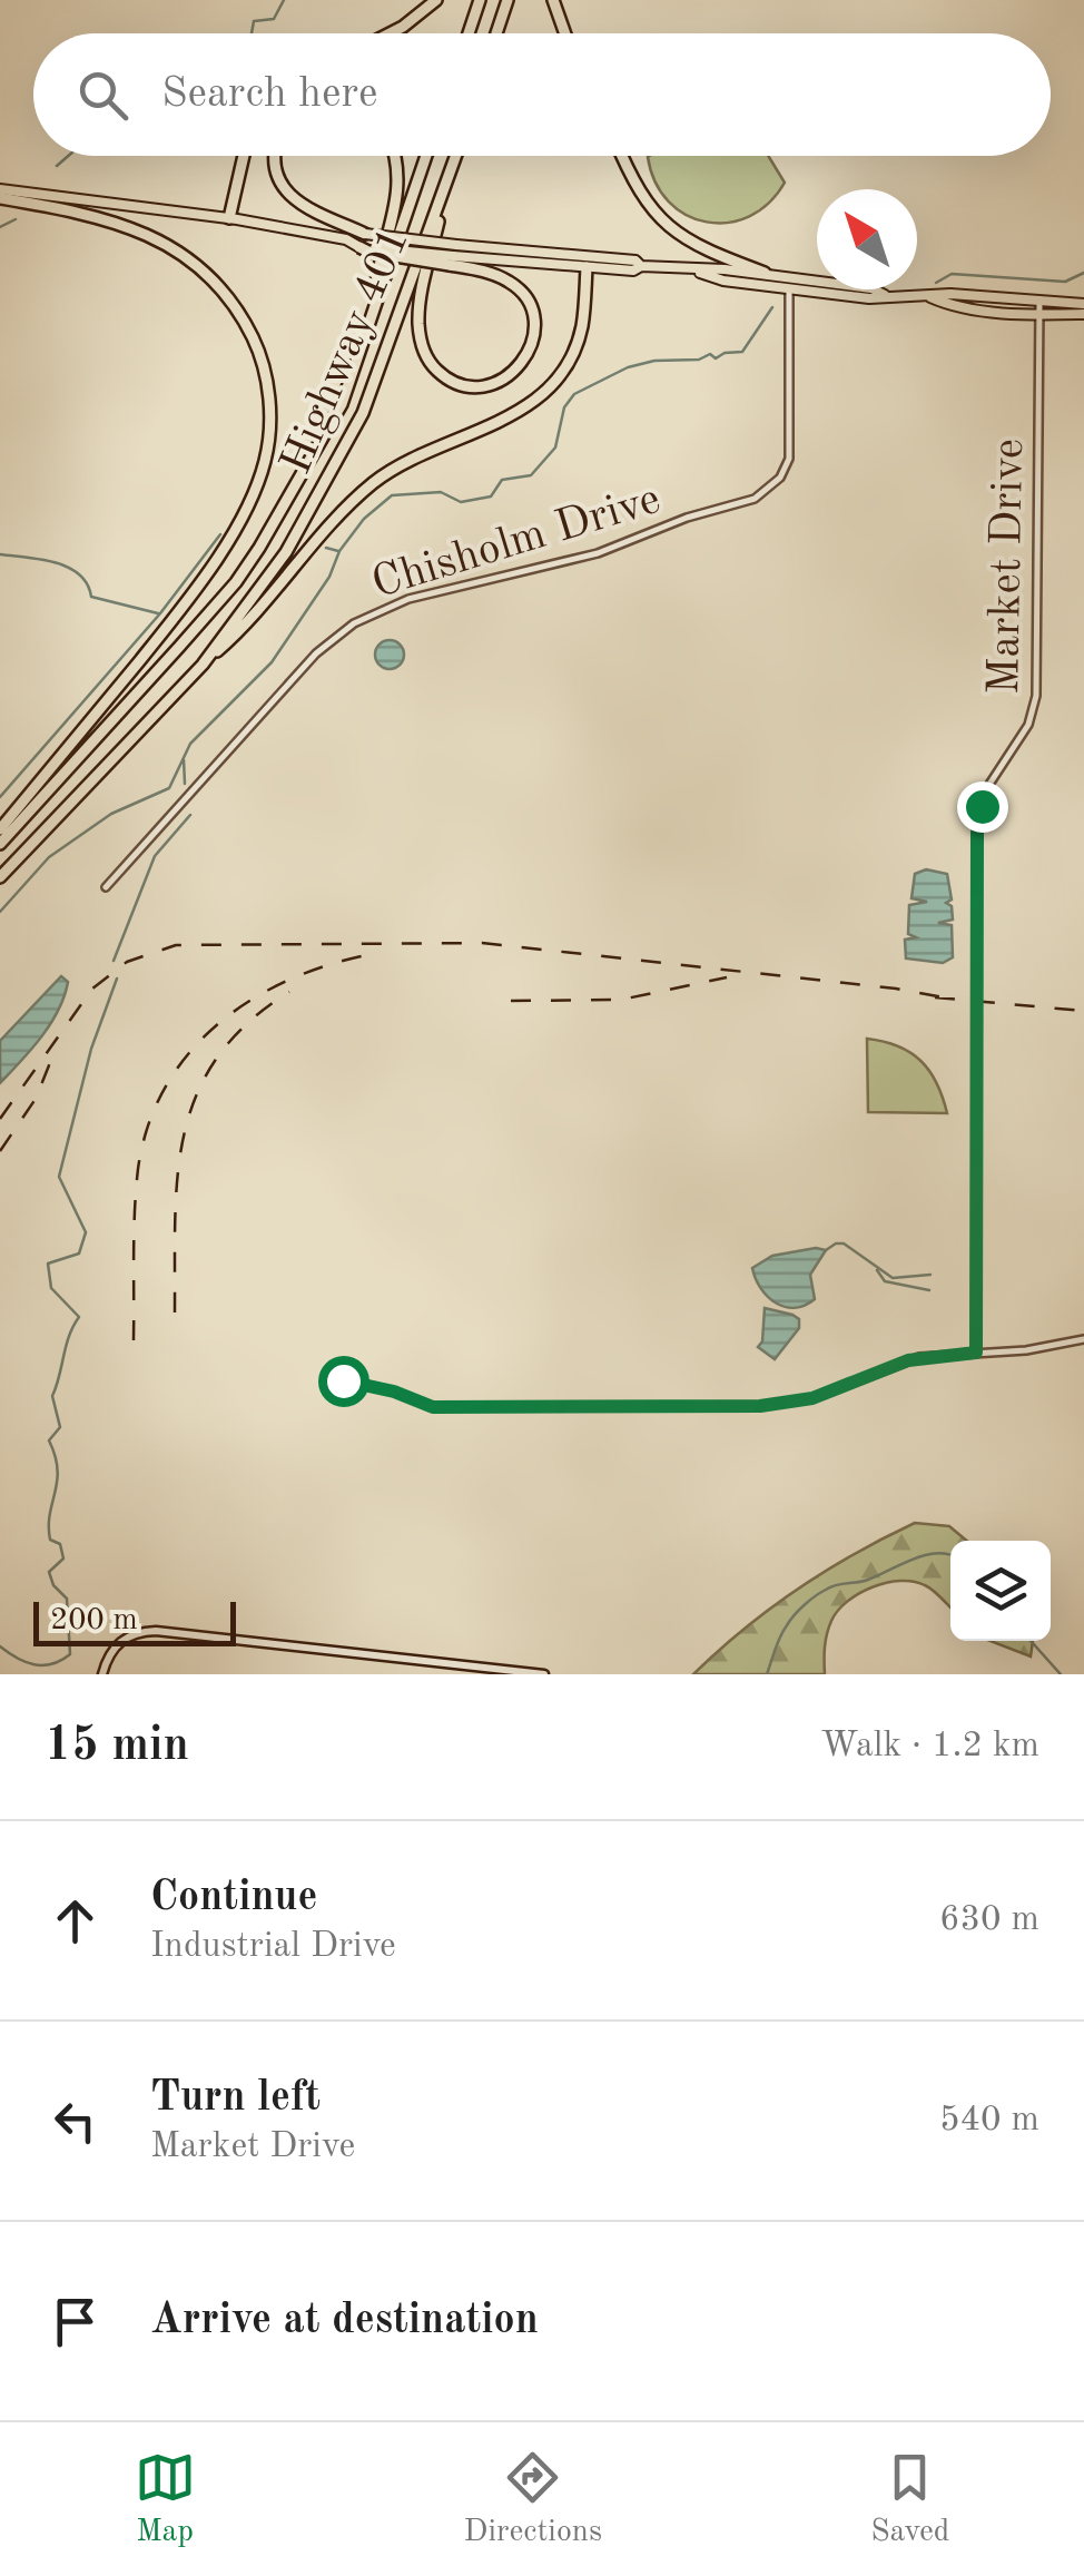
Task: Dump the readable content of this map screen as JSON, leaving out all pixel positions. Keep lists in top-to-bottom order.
{
  "streets": {
    "highway": ["Highway 401"],
    "street": ["Chisholm Drive", "Market Drive"]
  },
  "scale_bar": "200 m",
  "north": "top left",
  "page": {
    "search": "Search here",
    "scale": "200 m",
    "heading": ["15 min", "Walk · 1.2 km"],
    "list": [
      ["Continue", "Industrial Drive", "630 m"],
      ["Turn left", "Market Drive", "540 m"],
      "Arrive at destination"
    ],
    "nav": ["Map", "Directions", "Saved"]
  }
}
